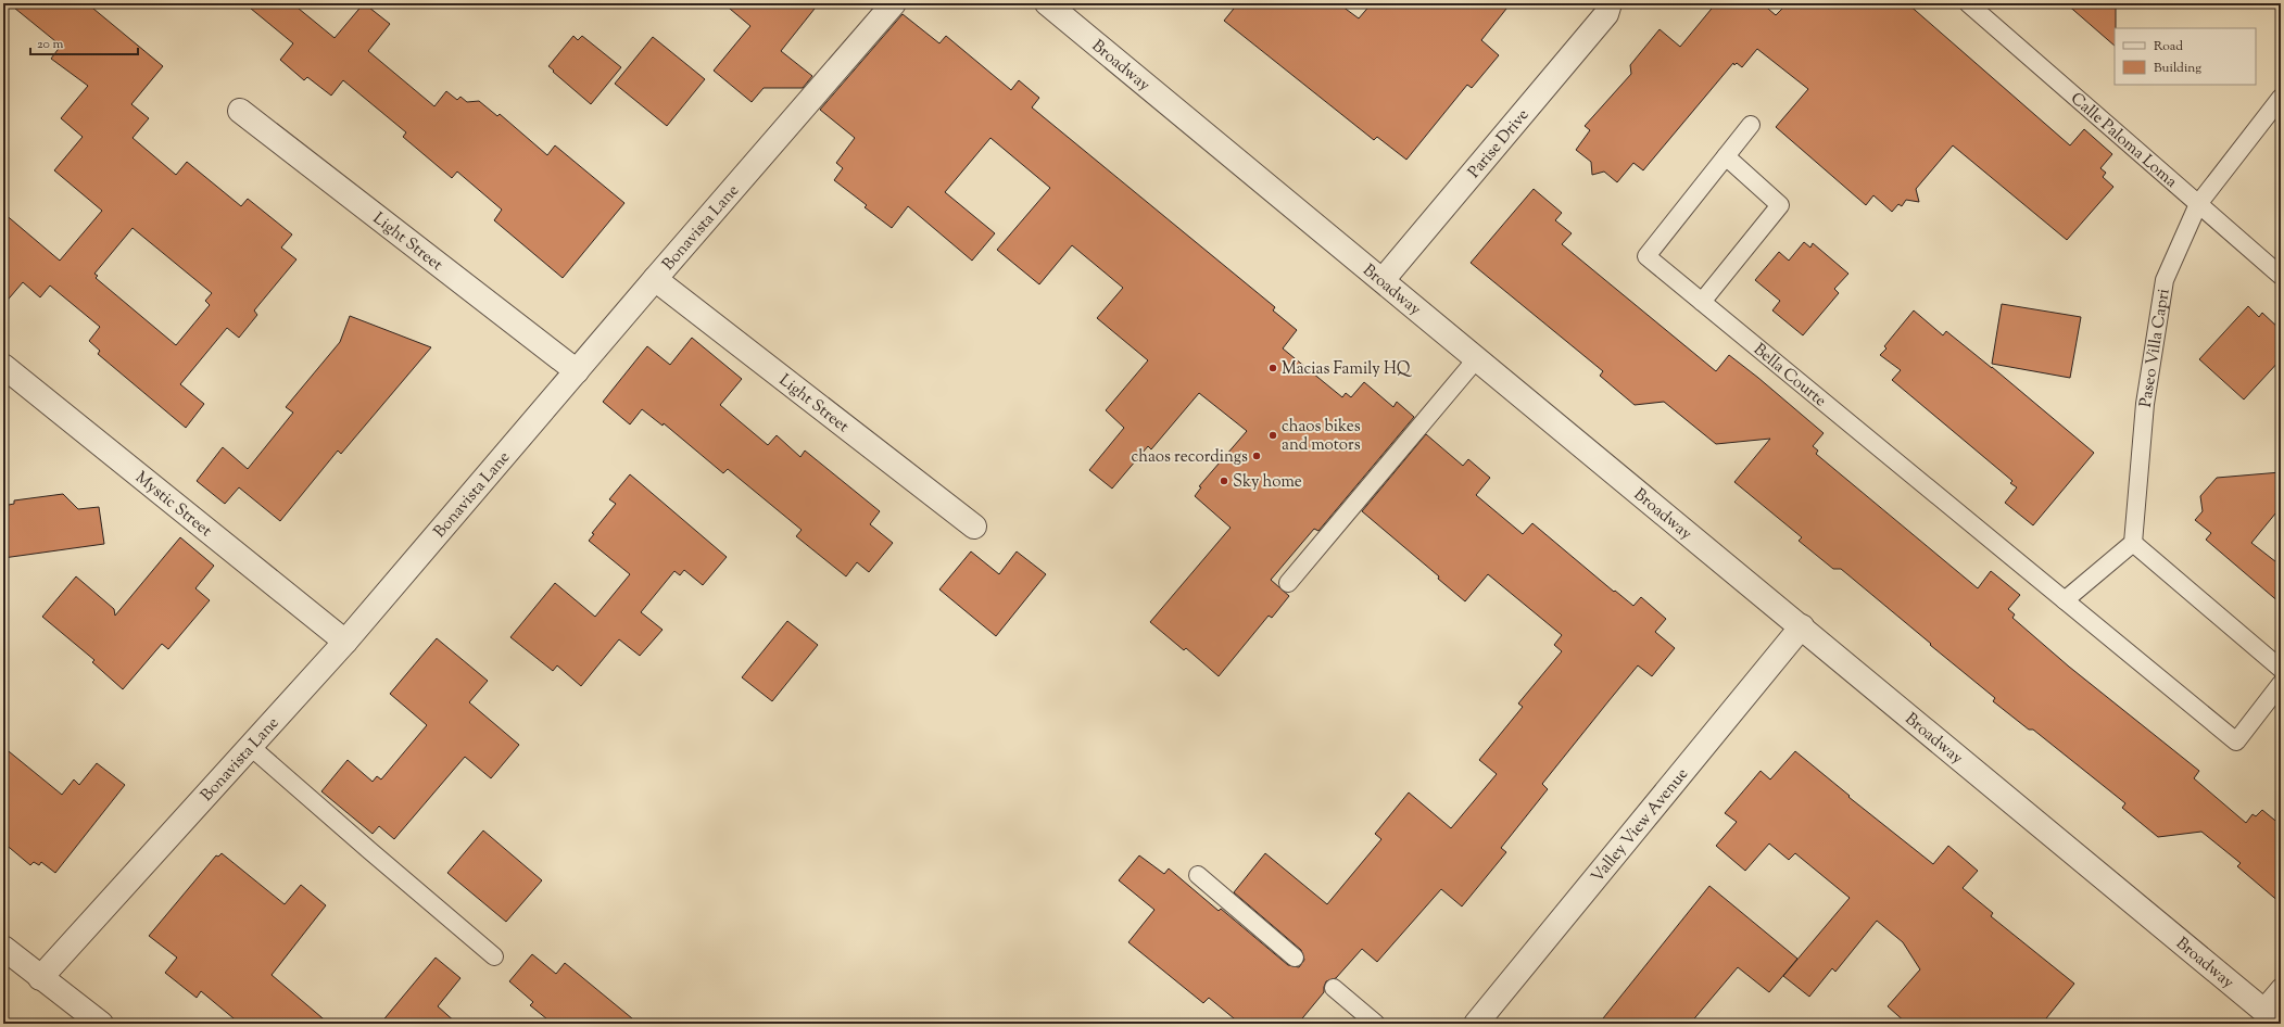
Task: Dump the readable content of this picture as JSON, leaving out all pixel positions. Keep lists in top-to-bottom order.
{
  "streets": {
    "street": [
      "Broadway",
      "Parise Drive",
      "Bonavista Lane",
      "Light Street",
      "Mystic Street",
      "Valley View Avenue"
    ],
    "lane": ["Calle Paloma Loma", "Paseo Villa Capri", "Bella Courte"]
  },
  "crossings": [
    ["Broadway", "Parise Drive"],
    ["Broadway", "Valley View Avenue"],
    ["Calle Paloma Loma", "Paseo Villa Capri"],
    ["Bonavista Lane", "Light Street"],
    ["Bonavista Lane", "Mystic Street"]
  ],
  "places": [
    "Macias Family HQ",
    "chaos bikes and motors",
    "chaos recordings",
    "Sky home"
  ],
  "legend": ["Road", "Building"],
  "scale_bar": "20 m"
}
